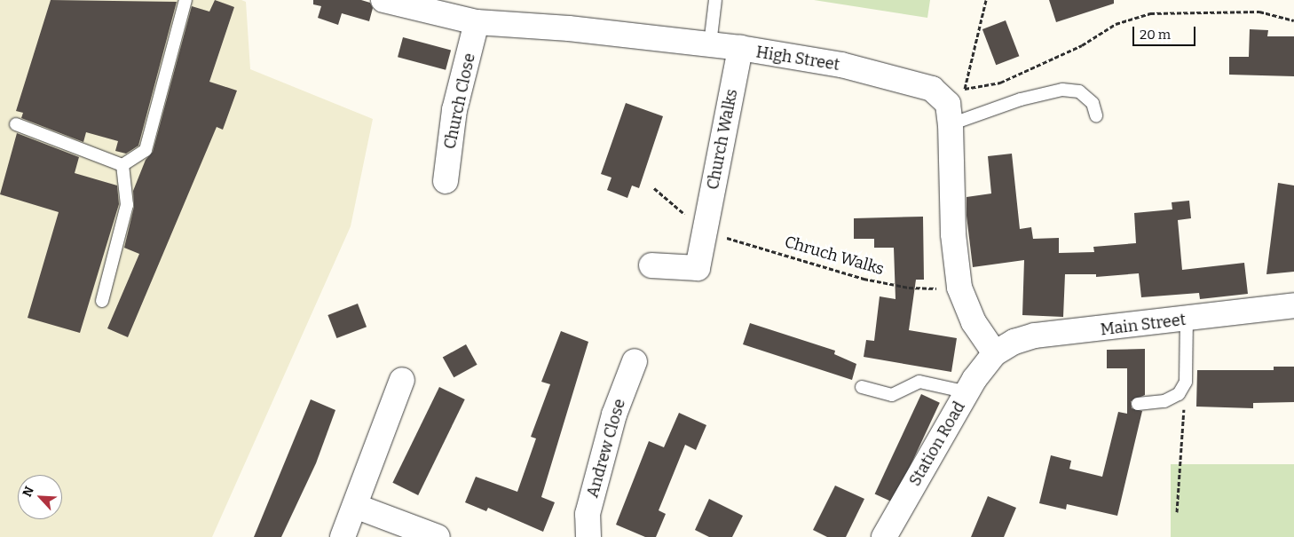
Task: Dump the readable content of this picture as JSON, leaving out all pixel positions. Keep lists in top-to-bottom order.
{
  "streets": {
    "street": [
      "High Street",
      "Church Close",
      "Church Walks",
      "Main Street",
      "Station Road",
      "Andrew Close"
    ],
    "path": ["Chruch Walks"]
  },
  "crossings": [
    ["High Street", "Church Close"],
    ["High Street", "Church Walks"],
    ["High Street", "Chruch Walks"],
    ["High Street", "Main Street"],
    ["High Street", "Station Road"],
    ["Church Walks", "Chruch Walks"],
    ["Main Street", "Station Road"]
  ],
  "scale_bar": "20 m",
  "north": "top left"
}
